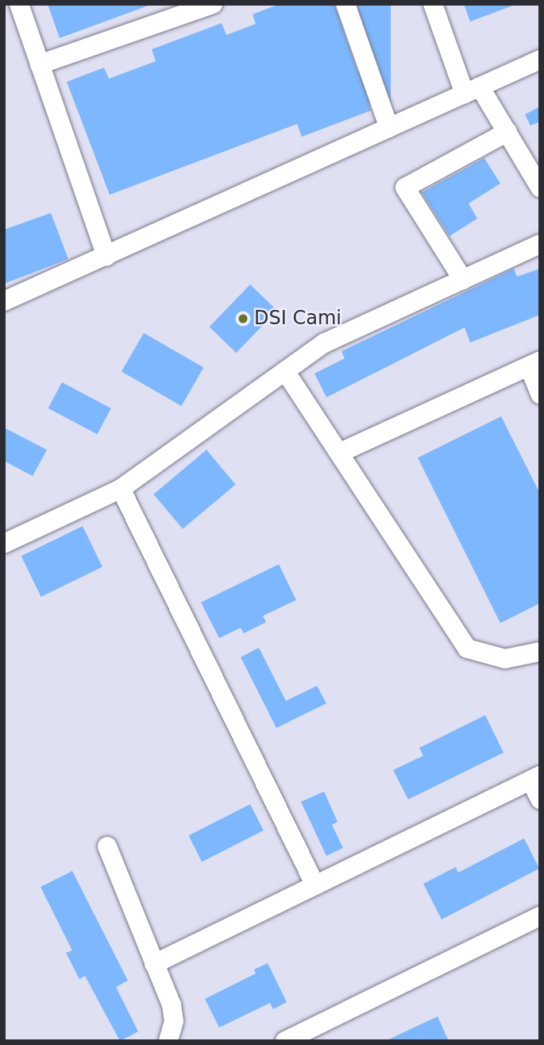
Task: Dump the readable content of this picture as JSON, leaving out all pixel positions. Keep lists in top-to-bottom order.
{
  "places": ["DSI Cami"]
}
